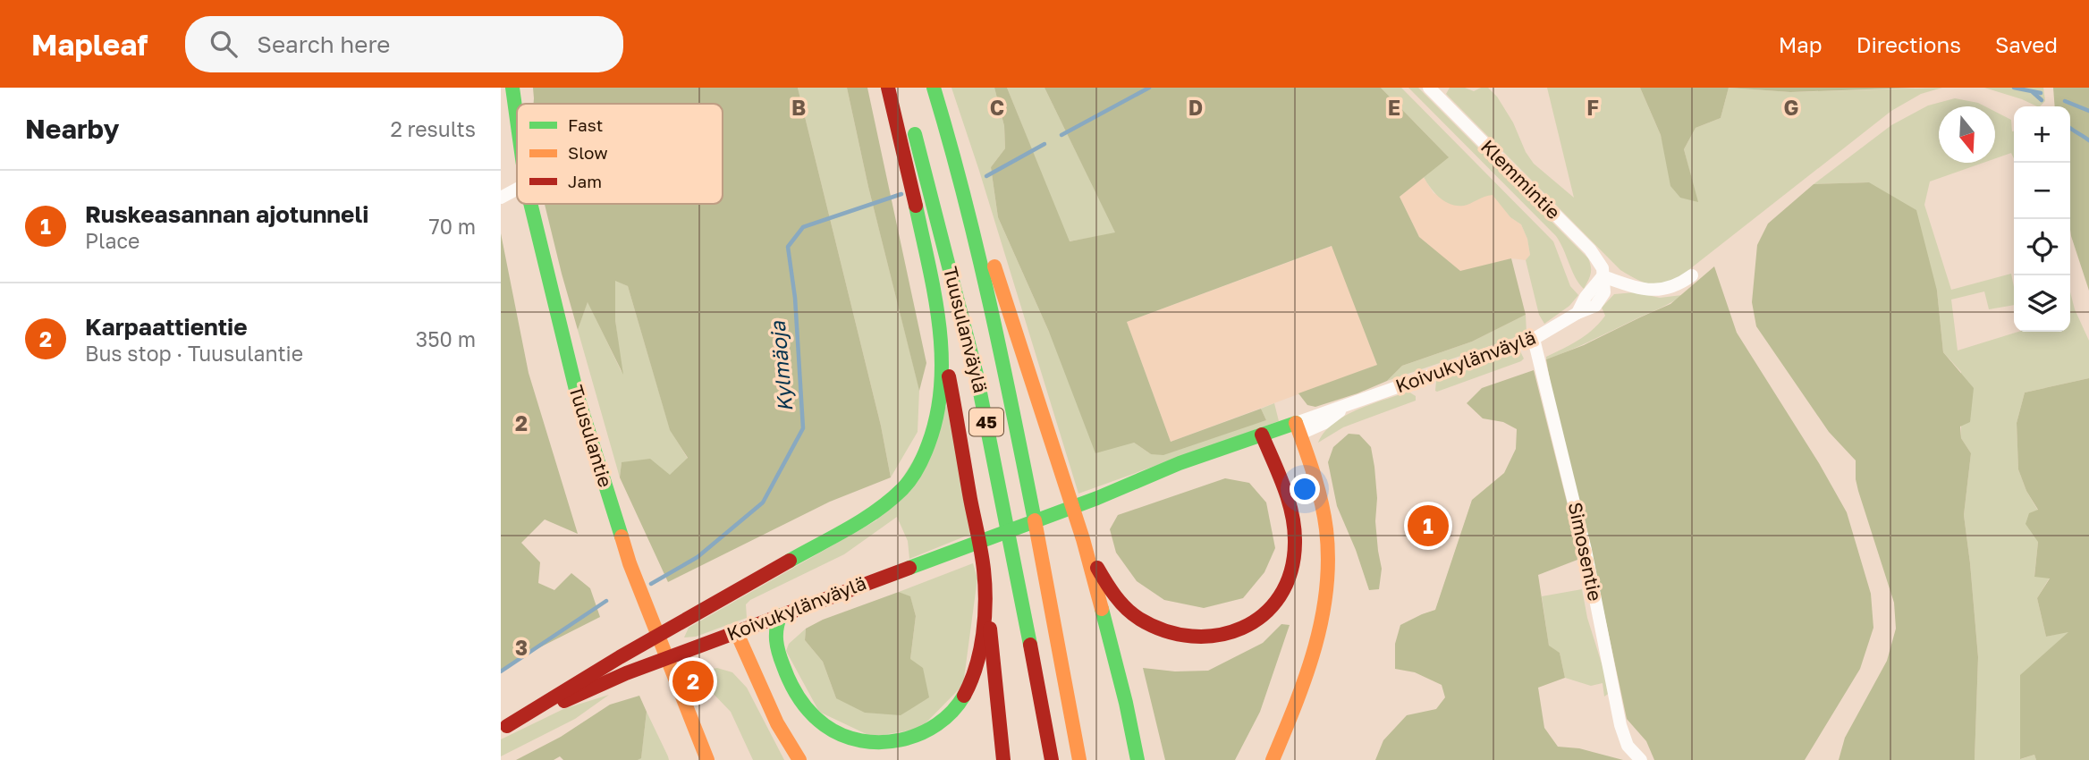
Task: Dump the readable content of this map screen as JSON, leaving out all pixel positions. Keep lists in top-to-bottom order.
{
  "streets": {
    "main road": [
      "Tuusulanväylä",
      "Koivukylänväylä",
      "45",
      "Tuusulantie"
    ],
    "street": ["Klemmintie", "Simosentie"]
  },
  "crossings": [
    ["Klemmintie", "Koivukylänväylä"],
    ["Koivukylänväylä", "Simosentie"]
  ],
  "water": ["Kylmäoja"],
  "legend": ["Fast", "Slow", "Jam"],
  "north": "bottom",
  "page": {
    "header": "Mapleaf",
    "search": "Search here",
    "nav": ["Map", "Directions", "Saved"],
    "heading": ["Nearby", "2 results"],
    "map_buttons": ["+", "−"],
    "list": [
      {
        "mark": "1",
        "name": "Ruskeasannan ajotunneli",
        "note": "Place",
        "value": "70 m"
      },
      {
        "mark": "2",
        "name": "Karpaattientie",
        "note": "Bus stop · Tuusulantie",
        "value": "350 m"
      }
    ],
    "pins": ["1", "2"]
  },
  "grid": {
    "columns": [
      "B",
      "C",
      "D",
      "E",
      "F",
      "G"
    ],
    "rows": ["2", "3"]
  }
}
